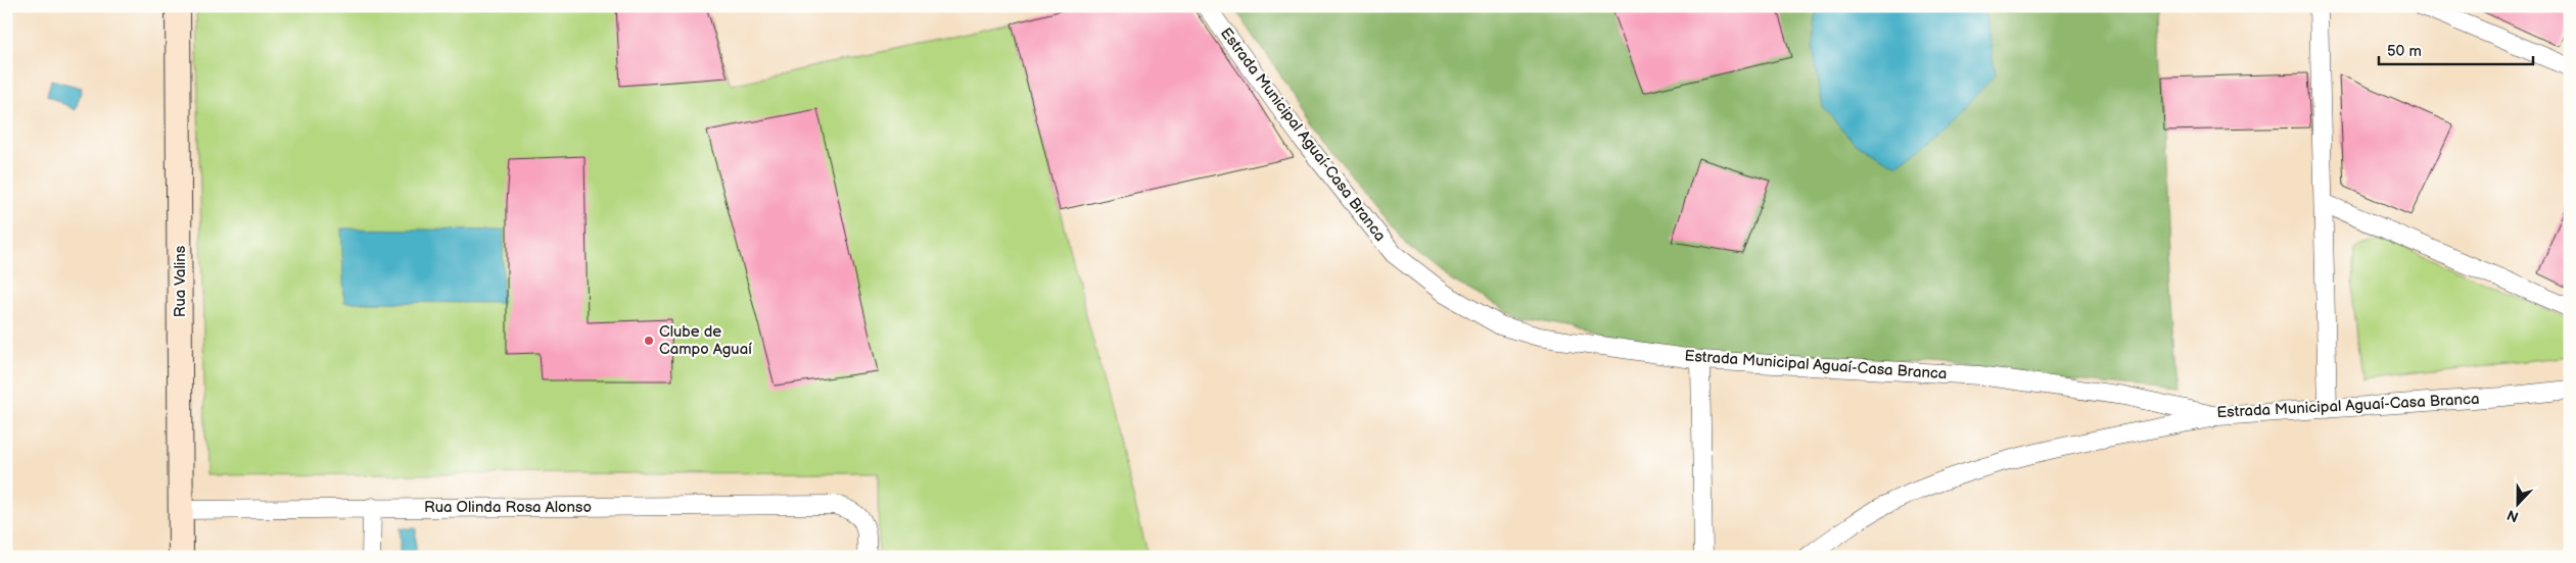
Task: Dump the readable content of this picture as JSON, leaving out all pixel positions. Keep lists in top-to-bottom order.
{
  "streets": {
    "street": ["Estrada Municipal Aguaí-Casa Branca", "Rua Valins", "Rua Olinda Rosa Alonso"]
  },
  "crossings": [
    ["Rua Valins", "Rua Olinda Rosa Alonso"]
  ],
  "places": ["Clube de Campo Aguaí"],
  "scale_bar": "50 m",
  "north": "bottom"
}
